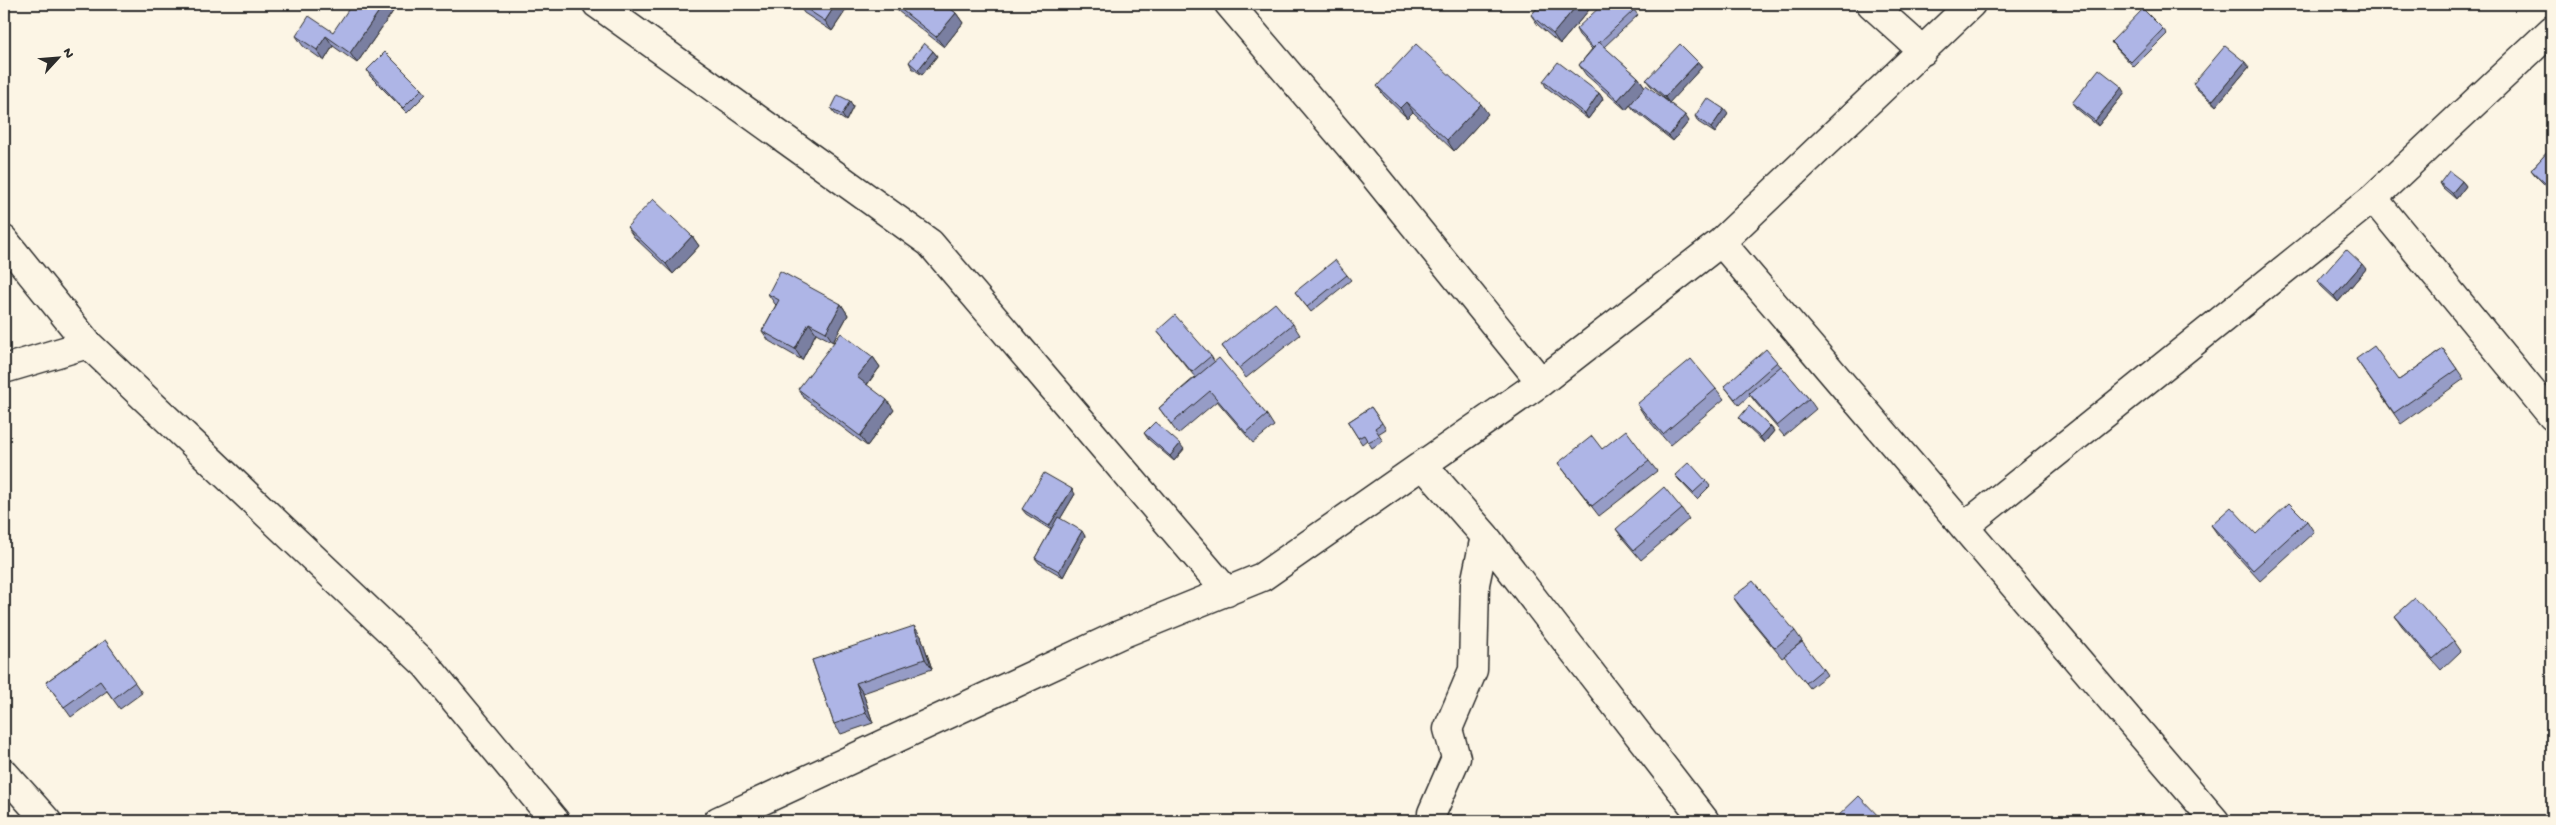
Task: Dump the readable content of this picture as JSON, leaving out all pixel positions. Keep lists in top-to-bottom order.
{
  "north": "top right"
}
